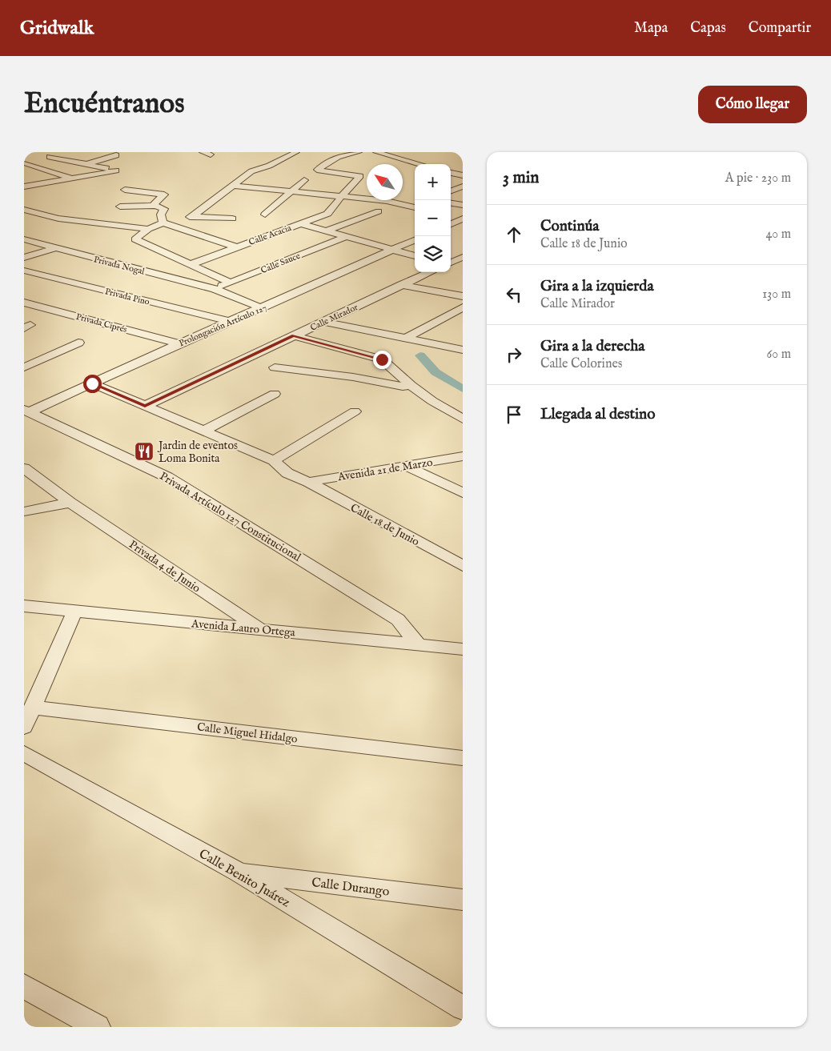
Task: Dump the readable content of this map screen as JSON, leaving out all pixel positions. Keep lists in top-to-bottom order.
{
  "streets": {
    "street": [
      "Calle Acacia",
      "Calle Sauce",
      "Privada Nogal",
      "Privada Pino",
      "Calle Mirador",
      "Privada Ciprés",
      "Prolongación Artículo 127",
      "Avenida 21 de Marzo",
      "Privada Artículo 127 Constitucional",
      "Calle 18 de Junio",
      "Privada 4 de Junio",
      "Avenida Lauro Ortega",
      "Calle Miguel Hidalgo",
      "Calle Benito Juárez",
      "Calle Durango"
    ]
  },
  "crossings": [
    ["Calle Sauce", "Privada Nogal"],
    ["Privada Nogal", "Prolongación Artículo 127"],
    ["Privada Pino", "Prolongación Artículo 127"],
    ["Privada Ciprés", "Prolongación Artículo 127"],
    ["Prolongación Artículo 127", "Privada Artículo 127 Constitucional"],
    ["Avenida 21 de Marzo", "Calle 18 de Junio"],
    ["Privada Artículo 127 Constitucional", "Avenida Lauro Ortega"],
    ["Privada 4 de Junio", "Avenida Lauro Ortega"],
    ["Calle Benito Juárez", "Calle Durango"]
  ],
  "places": {
    "restaurant": ["Jardin de eventos Loma Bonita"]
  },
  "north": "top left",
  "page": {
    "header": "Gridwalk",
    "nav": ["Mapa", "Capas", "Compartir"],
    "buttons": "Cómo llegar",
    "title": "Encuéntranos",
    "heading": ["3 min", "A pie · 230 m"],
    "map_buttons": ["+", "−"],
    "list": [
      ["Continúa", "Calle 18 de Junio", "40 m"],
      ["Gira a la izquierda", "Calle Mirador", "130 m"],
      ["Gira a la derecha", "Calle Colorines", "60 m"],
      "Llegada al destino"
    ]
  }
}
